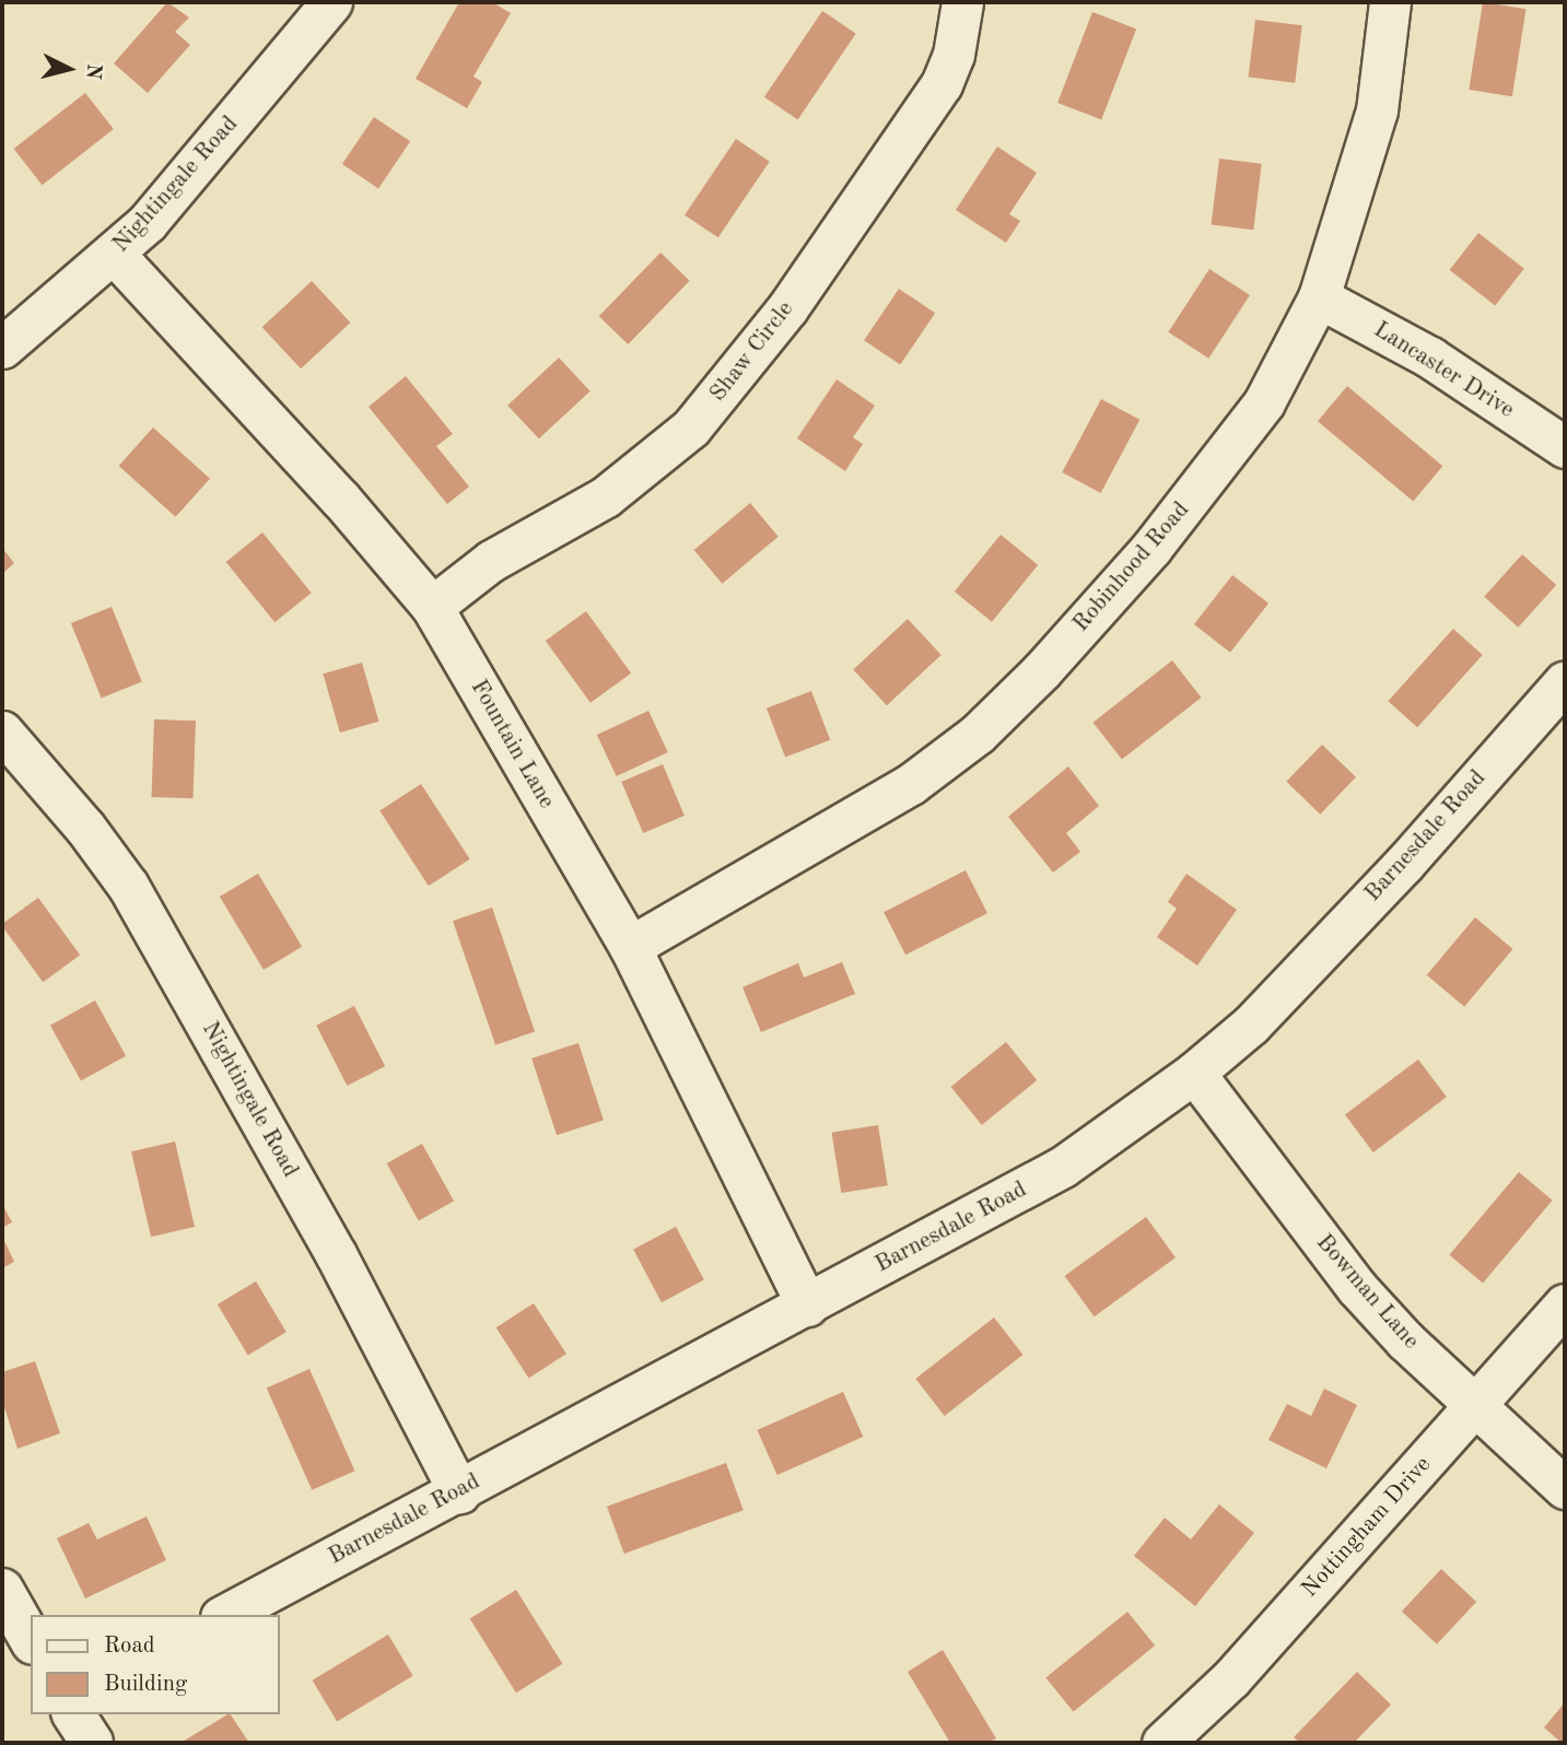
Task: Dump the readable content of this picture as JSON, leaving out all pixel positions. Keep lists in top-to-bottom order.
{
  "streets": {
    "street": [
      "Nightingale Road",
      "Shaw Circle",
      "Lancaster Drive",
      "Robinhood Road",
      "Fountain Lane",
      "Barnesdale Road",
      "Bowman Lane",
      "Nottingham Drive"
    ]
  },
  "crossings": [
    ["Nightingale Road", "Fountain Lane"],
    ["Nightingale Road", "Barnesdale Road"],
    ["Shaw Circle", "Fountain Lane"],
    ["Lancaster Drive", "Robinhood Road"],
    ["Robinhood Road", "Fountain Lane"],
    ["Fountain Lane", "Barnesdale Road"],
    ["Barnesdale Road", "Bowman Lane"],
    ["Bowman Lane", "Nottingham Drive"]
  ],
  "legend": ["Road", "Building"],
  "north": "right"
}
